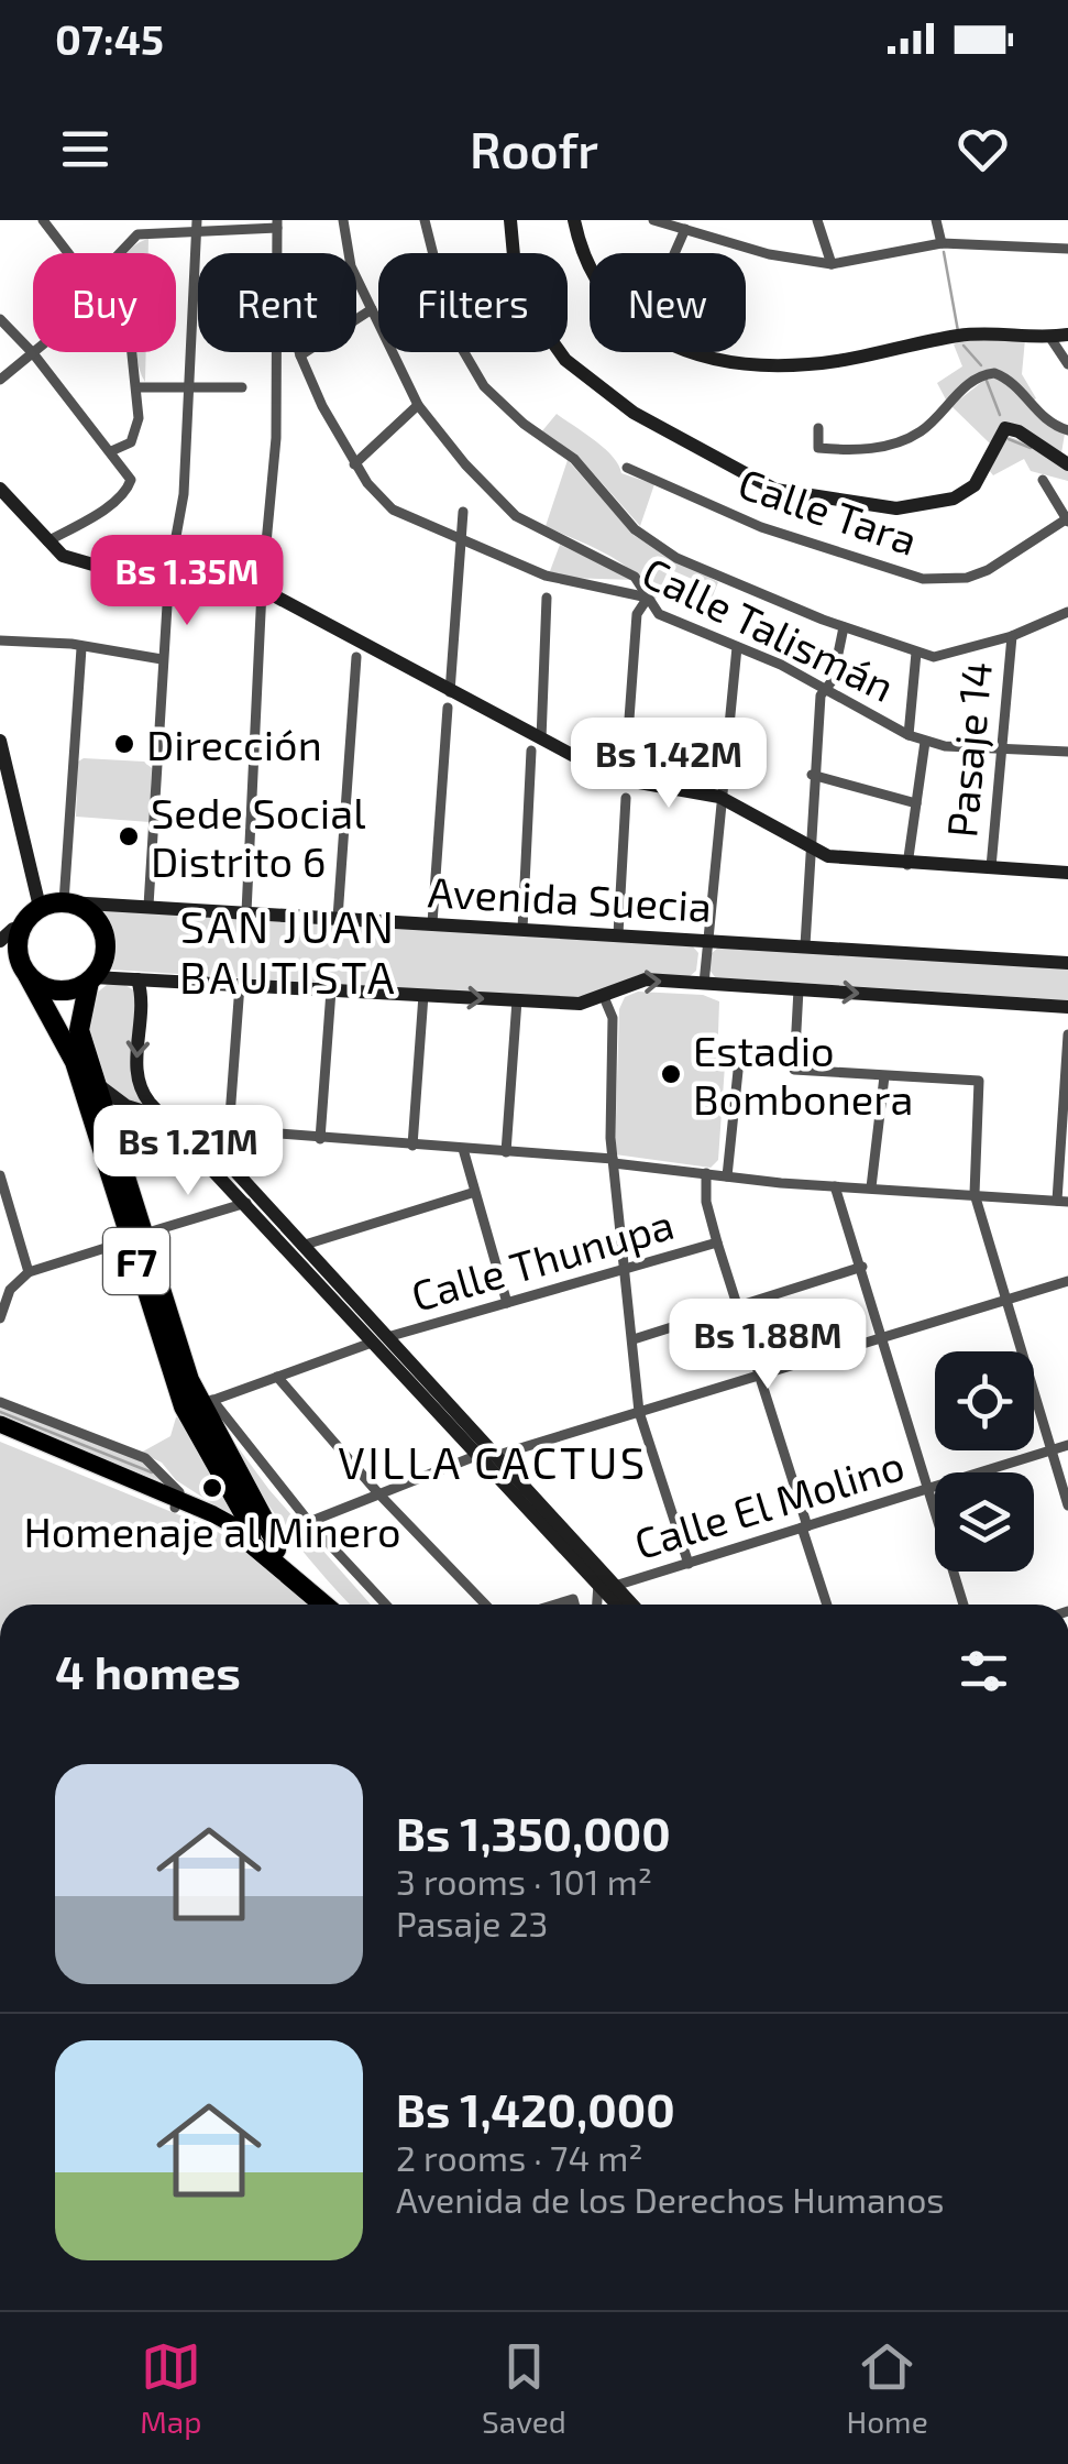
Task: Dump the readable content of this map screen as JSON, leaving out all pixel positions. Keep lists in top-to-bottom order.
{
  "streets": {
    "highway": ["F7"],
    "street": [
      "Calle Tara",
      "Calle Talismán",
      "Pasaje 14",
      "Avenida Suecia",
      "Calle Thunupa",
      "Calle El Molino"
    ]
  },
  "crossings": [
    ["Calle Talismán", "Pasaje 14"],
    ["Avenida Suecia", "F7"],
    ["Calle Thunupa", "F7"]
  ],
  "districts": ["SAN JUAN BAUTISTA", "VILLA CACTUS"],
  "places": [
    "Dirección",
    "Sede Social Distrito 6",
    "Estadio Bombonera",
    "Homenaje al Minero"
  ],
  "page": {
    "status": "07:45",
    "header": "Roofr",
    "chip": [
      "Buy",
      "Rent",
      "Filters",
      "New"
    ],
    "price": [
      "Bs 1.35M",
      "Bs 1.42M",
      "Bs 1.21M",
      "Bs 1.88M"
    ],
    "heading": "4 homes",
    "list": [
      {
        "name": "Bs 1,350,000",
        "note": "3 rooms · 101 m² · Pasaje 23"
      },
      {
        "name": "Bs 1,420,000",
        "note": "2 rooms · 74 m² · Avenida de los Derechos Humanos"
      }
    ],
    "tabs": ["Map", "Saved", "Home"]
  }
}
